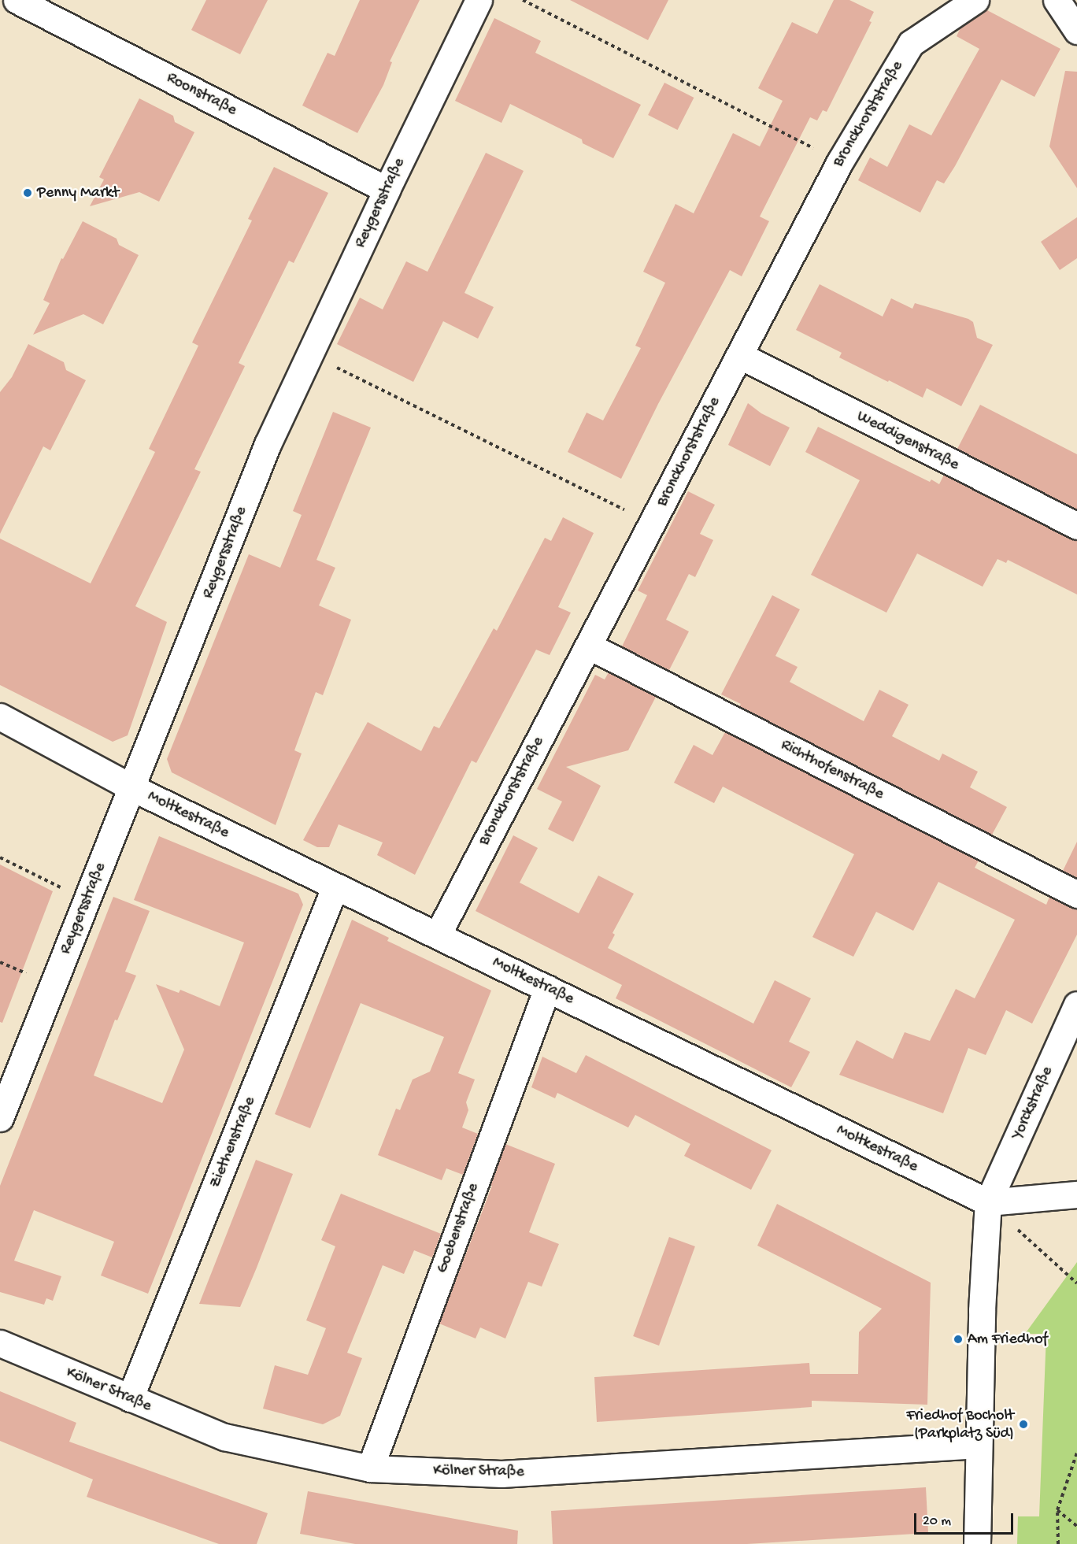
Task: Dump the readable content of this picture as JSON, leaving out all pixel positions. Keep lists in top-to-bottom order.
{
  "streets": {
    "street": [
      "Roonstraße",
      "Bronckhorststraße",
      "Reygersstraße",
      "Weddigenstraße",
      "Richthofenstraße",
      "Moltkestraße",
      "Yorckstraße",
      "Ziethenstraße",
      "Goebenstraße",
      "Kölner Straße"
    ]
  },
  "crossings": [
    ["Roonstraße", "Reygersstraße"],
    ["Bronckhorststraße", "Weddigenstraße"],
    ["Bronckhorststraße", "Richthofenstraße"],
    ["Bronckhorststraße", "Moltkestraße"],
    ["Reygersstraße", "Moltkestraße"],
    ["Moltkestraße", "Yorckstraße"],
    ["Moltkestraße", "Ziethenstraße"],
    ["Moltkestraße", "Goebenstraße"],
    ["Ziethenstraße", "Kölner Straße"],
    ["Goebenstraße", "Kölner Straße"]
  ],
  "places": ["Penny Markt", "Am Friedhof", "Friedhof Bocholt (Parkplatz Süd)"],
  "scale_bar": "20 m"
}
